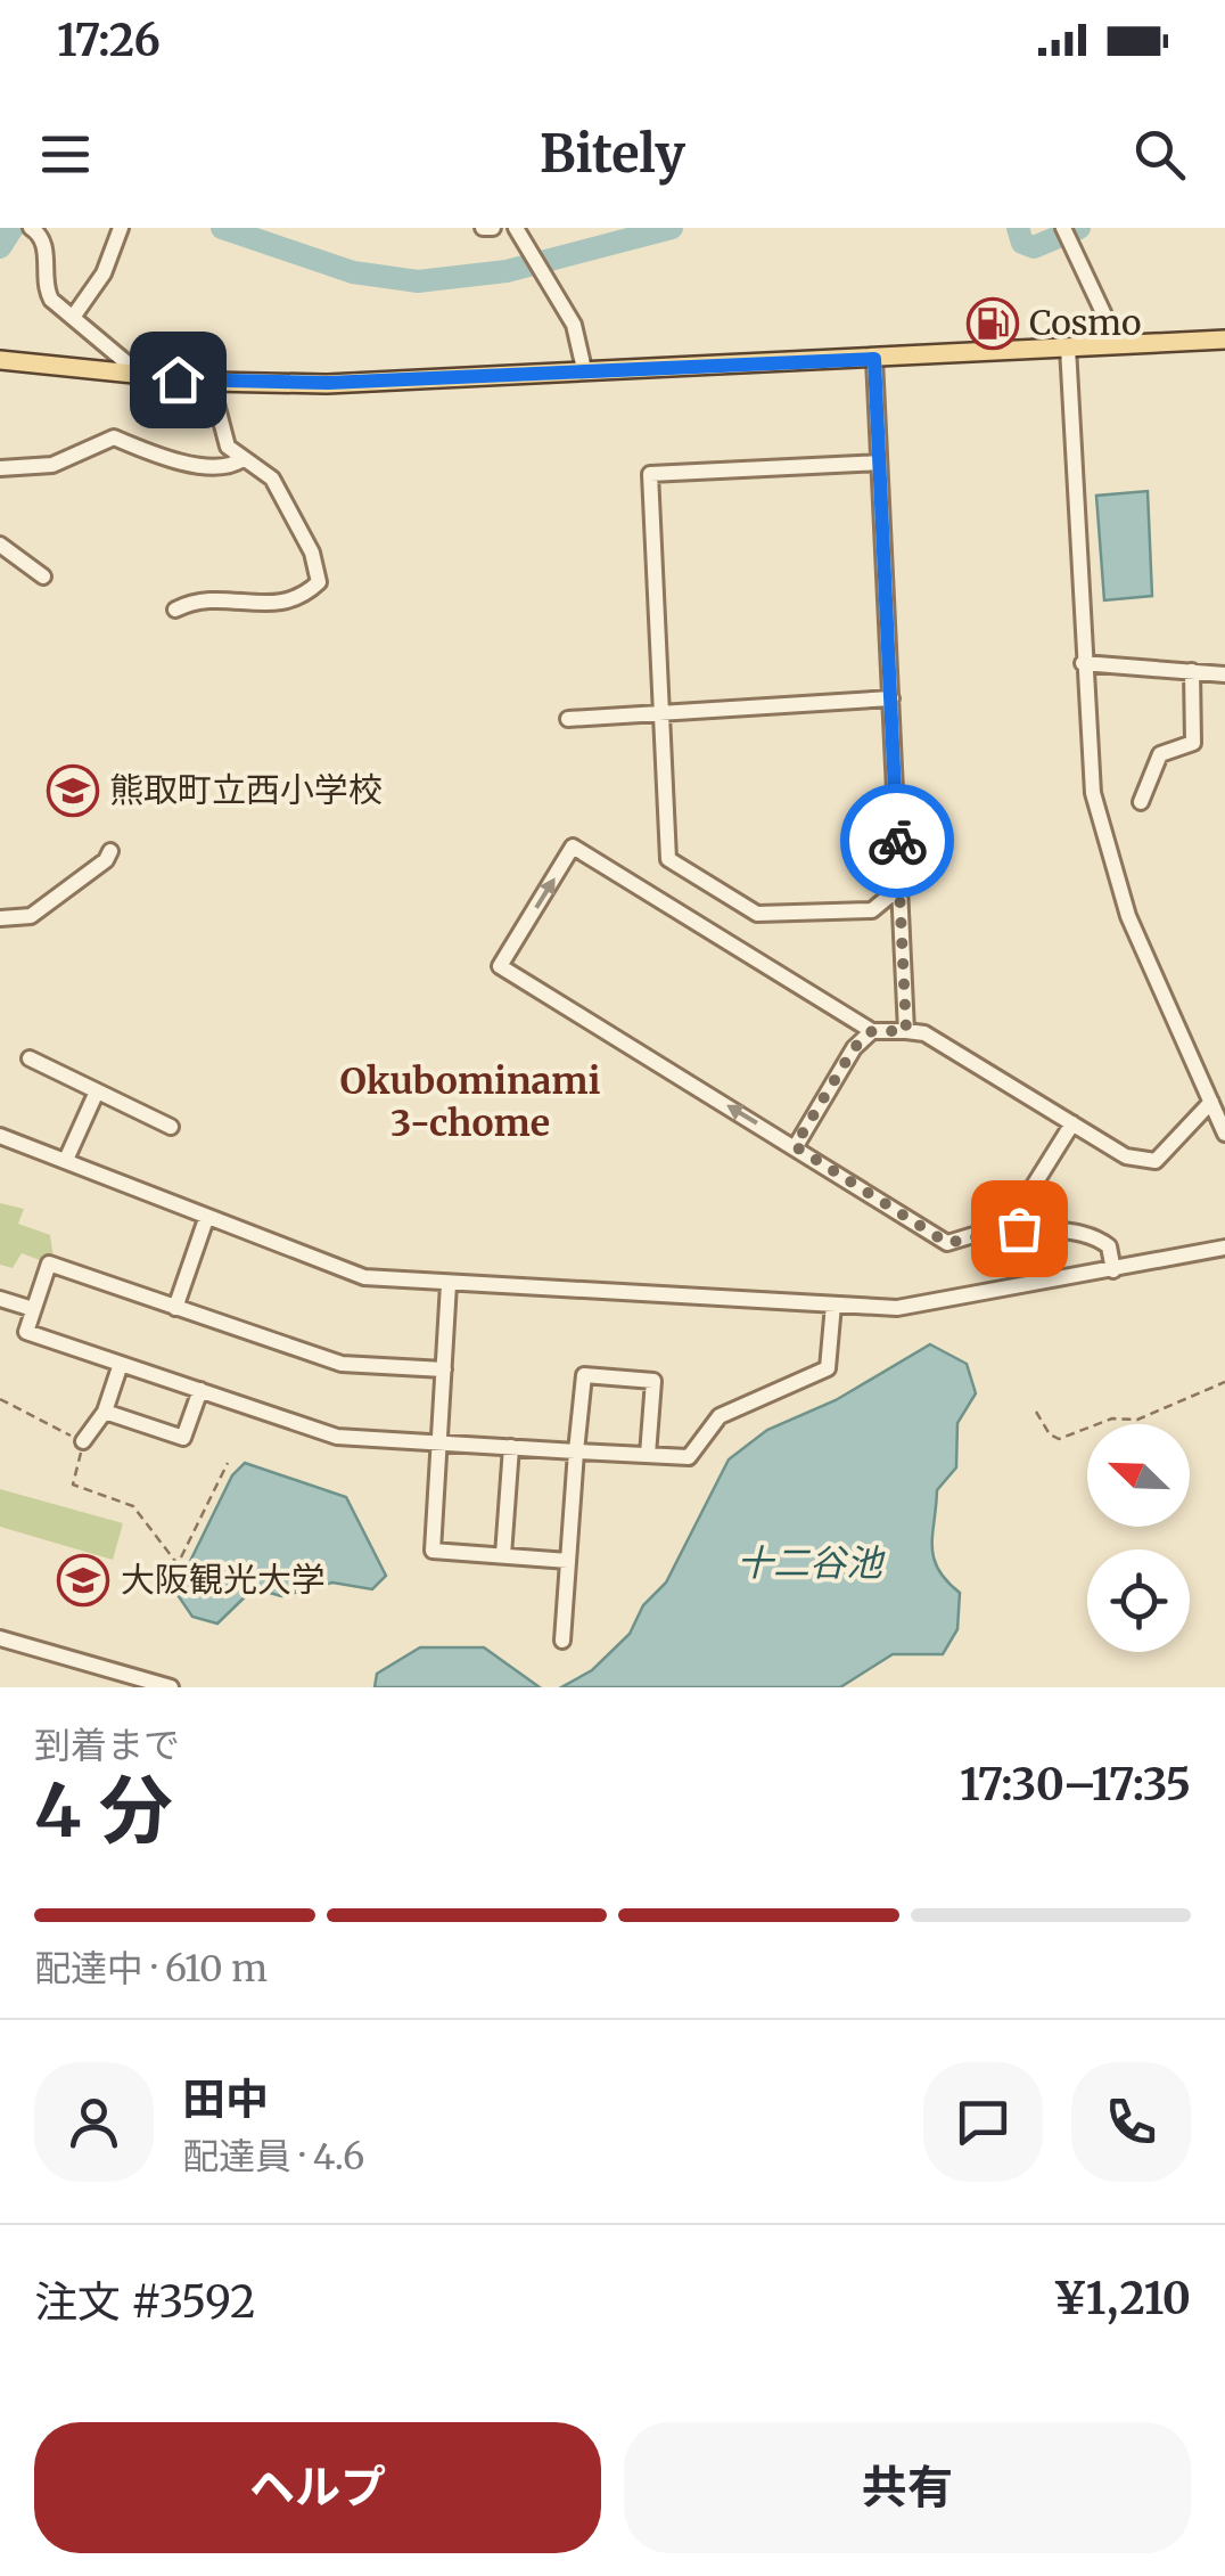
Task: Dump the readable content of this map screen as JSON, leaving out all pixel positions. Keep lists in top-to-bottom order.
{
  "districts": ["Okubominami 3-chome"],
  "water": ["十二谷池"],
  "places": {
    "fuel station": ["Cosmo"],
    "school or university": ["熊取町立西小学校", "大阪観光大学"]
  },
  "north": "top left",
  "page": {
    "status": "17:26",
    "header": "Bitely",
    "heading": ["4 分", "到着まで", "17:30–17:35"],
    "panel": [
      "田中",
      "配達員 · 4.6",
      "注文 #3592",
      "¥1,210"
    ],
    "bar": "配達中 · 610 m",
    "buttons": ["ヘルプ", "共有"]
  }
}
